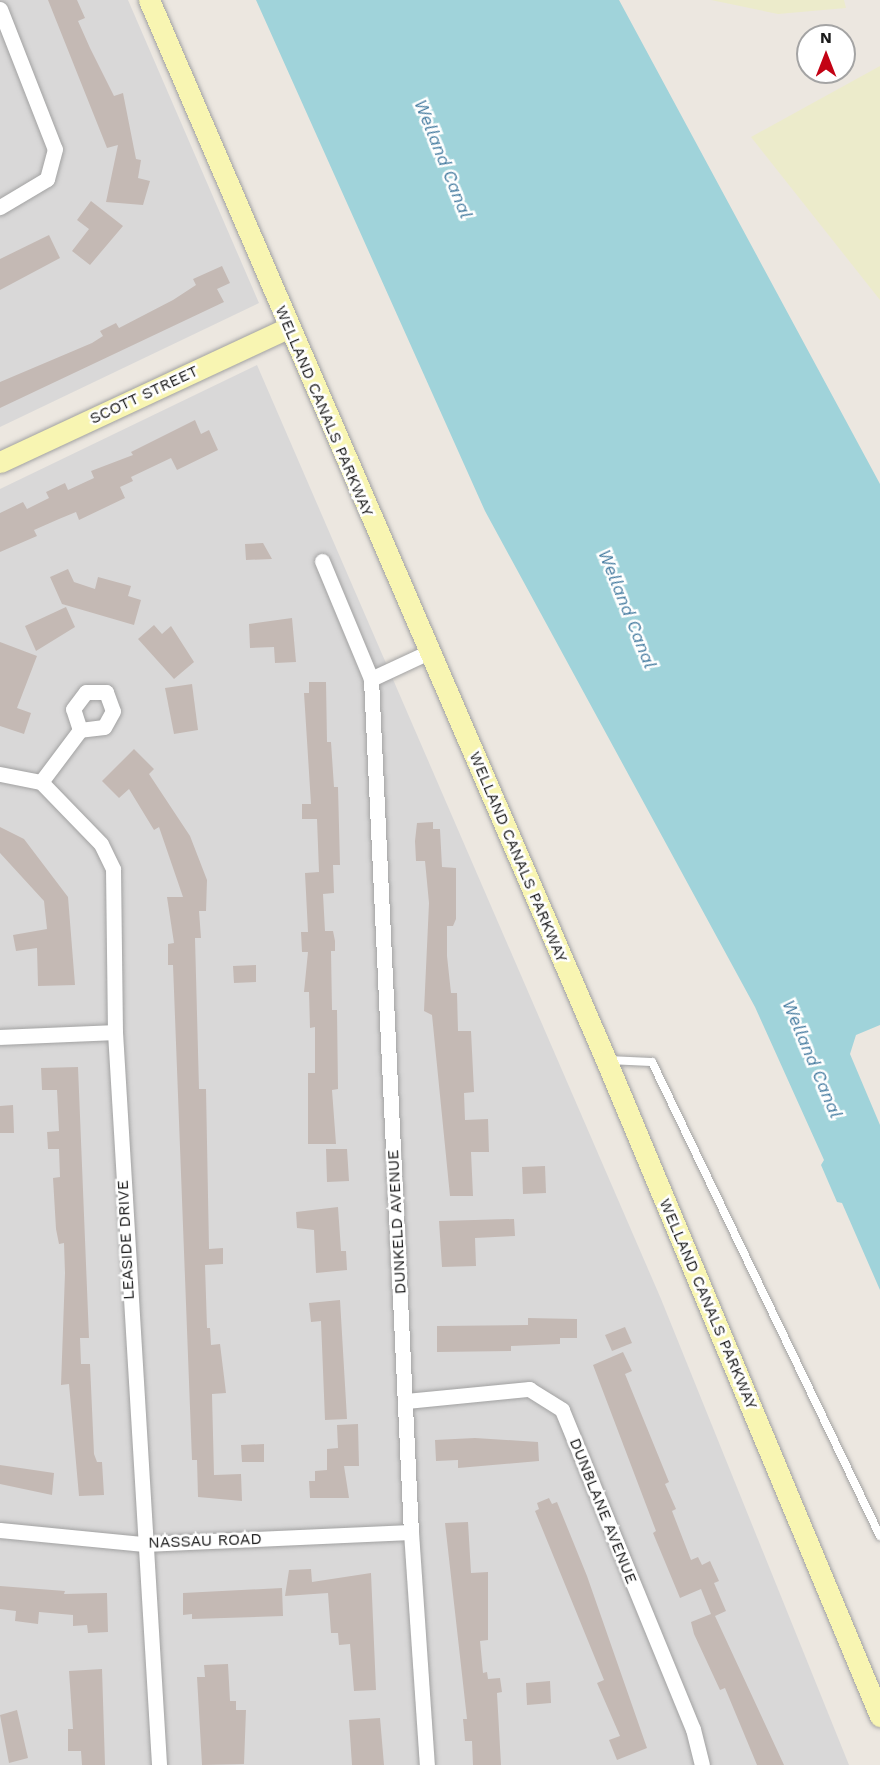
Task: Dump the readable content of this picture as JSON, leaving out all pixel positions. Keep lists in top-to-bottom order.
{
  "streets": {
    "main road": ["SCOTT STREET", "WELLAND CANALS PARKWAY"],
    "street": [
      "DUNKELD AVENUE",
      "LEASIDE DRIVE",
      "DUNBLANE AVENUE",
      "NASSAU ROAD"
    ]
  },
  "crossings": [
    ["SCOTT STREET", "WELLAND CANALS PARKWAY"],
    ["DUNKELD AVENUE", "DUNBLANE AVENUE"],
    ["DUNKELD AVENUE", "NASSAU ROAD"],
    ["LEASIDE DRIVE", "NASSAU ROAD"]
  ],
  "water": ["Welland Canal"],
  "north": "top"
}
